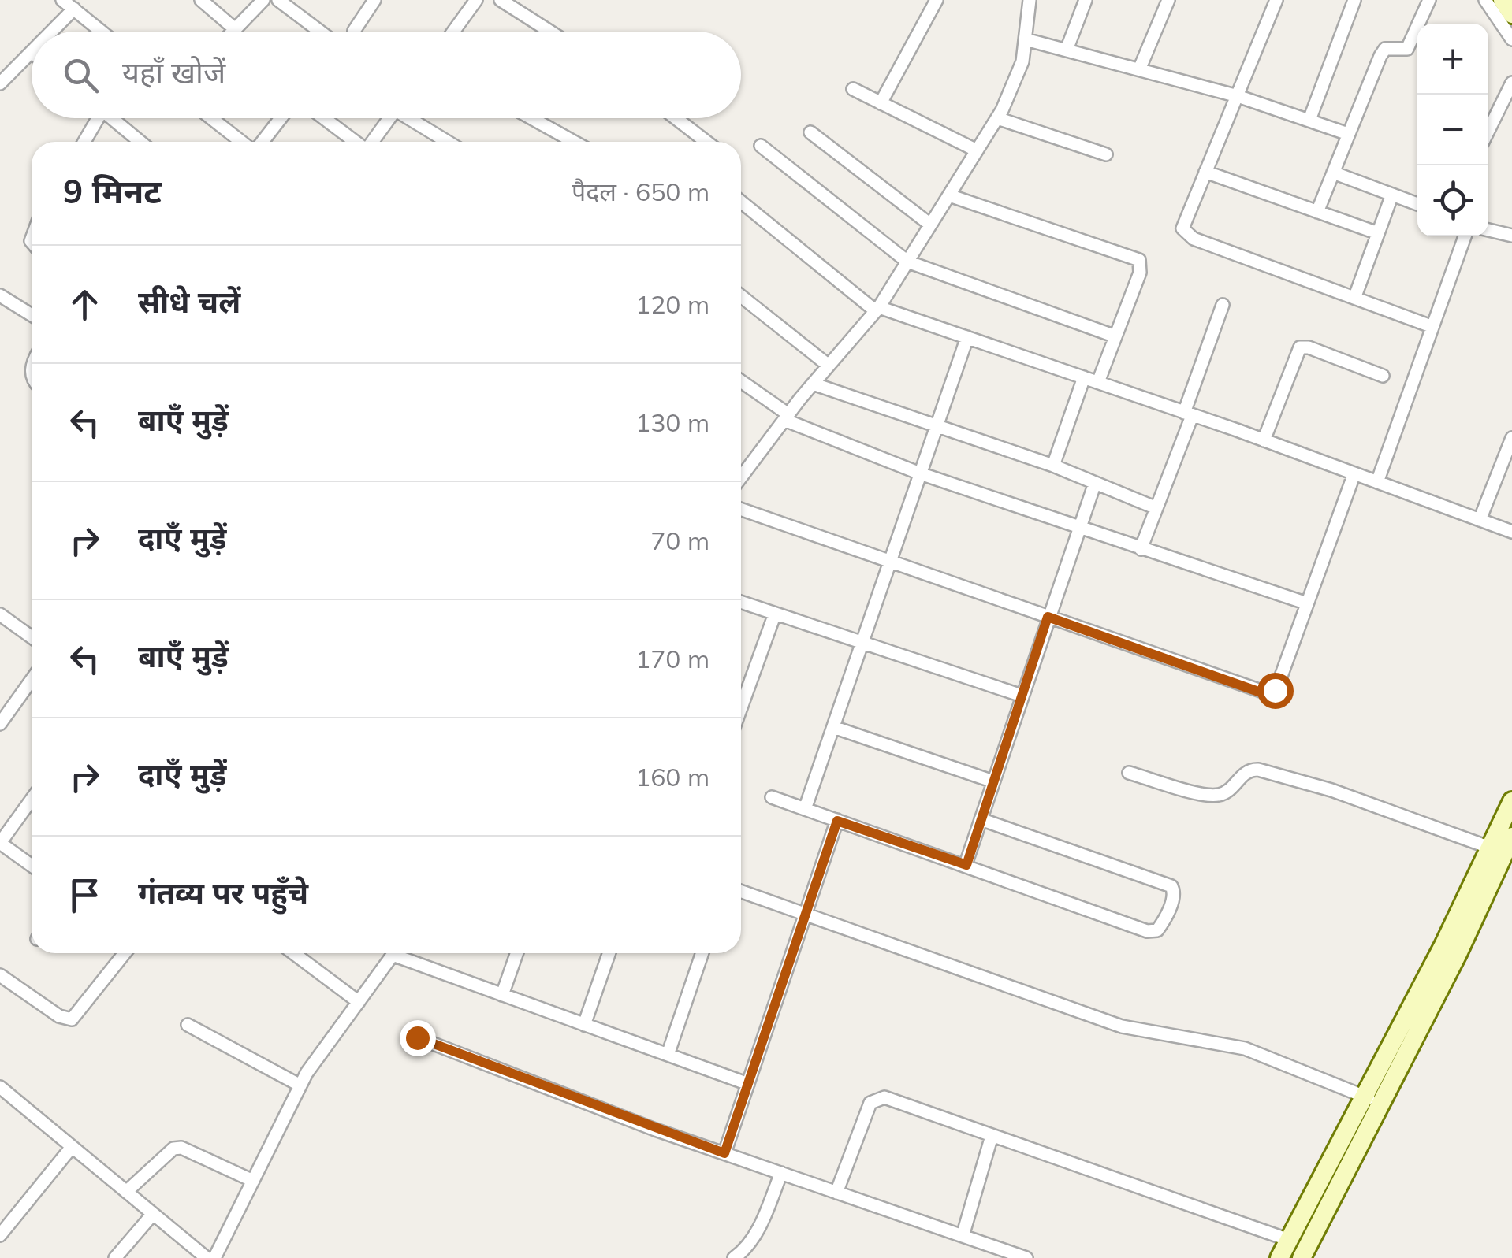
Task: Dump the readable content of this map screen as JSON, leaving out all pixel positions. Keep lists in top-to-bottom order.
{
  "page": {
    "map_buttons": ["+", "−"],
    "search": "यहाँ खोजें",
    "heading": ["9 मिनट", "पैदल · 650 m"],
    "list": [
      ["सीधे चलें", "120 m"],
      ["बाएँ मुड़ें", "130 m"],
      ["दाएँ मुड़ें", "70 m"],
      ["बाएँ मुड़ें", "170 m"],
      ["दाएँ मुड़ें", "160 m"],
      "गंतव्य पर पहुँचे"
    ]
  }
}
